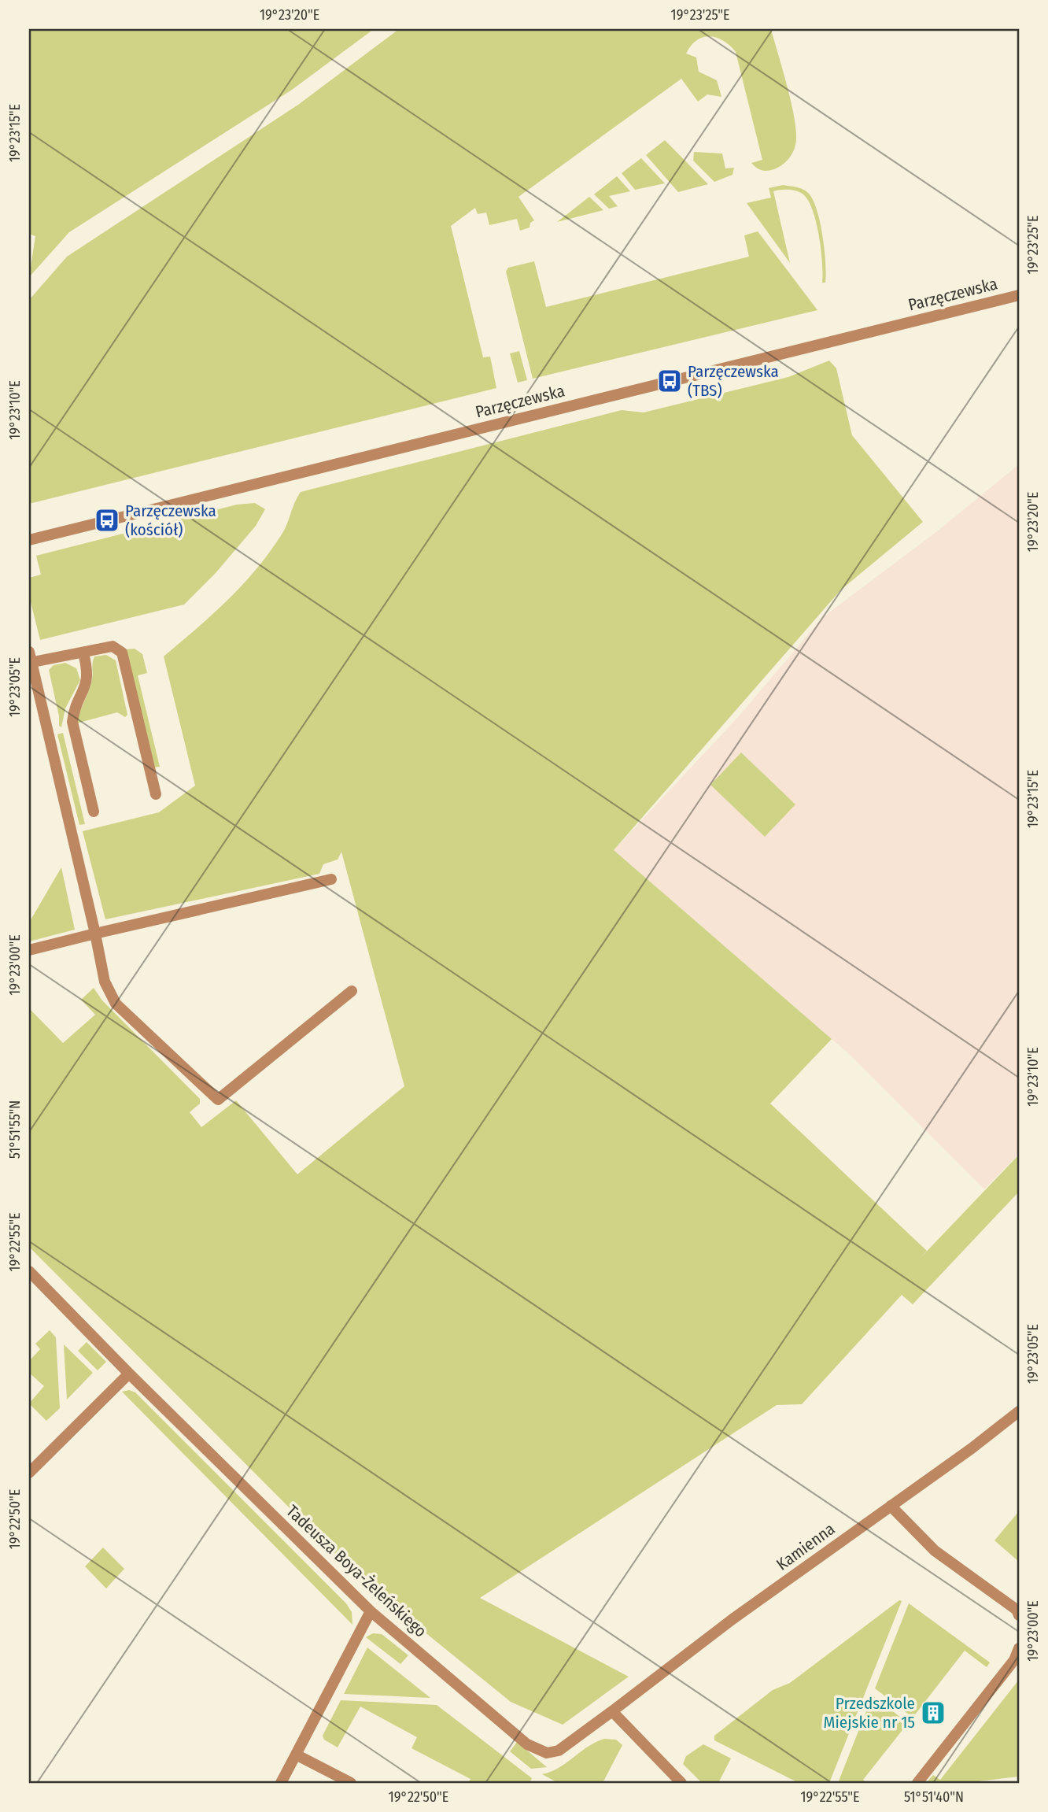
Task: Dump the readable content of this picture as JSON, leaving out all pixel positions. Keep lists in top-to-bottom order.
{
  "streets": {
    "street": ["Parzęczewska", "Kamienna", "Tadeusza Boya-Żeleńskiego"]
  },
  "crossings": [
    ["Kamienna", "Tadeusza Boya-Żeleńskiego"]
  ],
  "places": {
    "bus stop": ["Parzęczewska (TBS)", "Parzęczewska (kościół)"],
    "building": ["Przedszkole Miejskie nr 15"]
  },
  "coordinates": [
    "19°23'20\"E",
    "19°23'25\"E",
    "19°23'15\"E",
    "19°23'10\"E",
    "19°23'05\"E",
    "19°23'00\"E",
    "51°51'55\"N",
    "19°22'55\"E",
    "19°22'50\"E",
    "51°51'40\"N"
  ]
}
